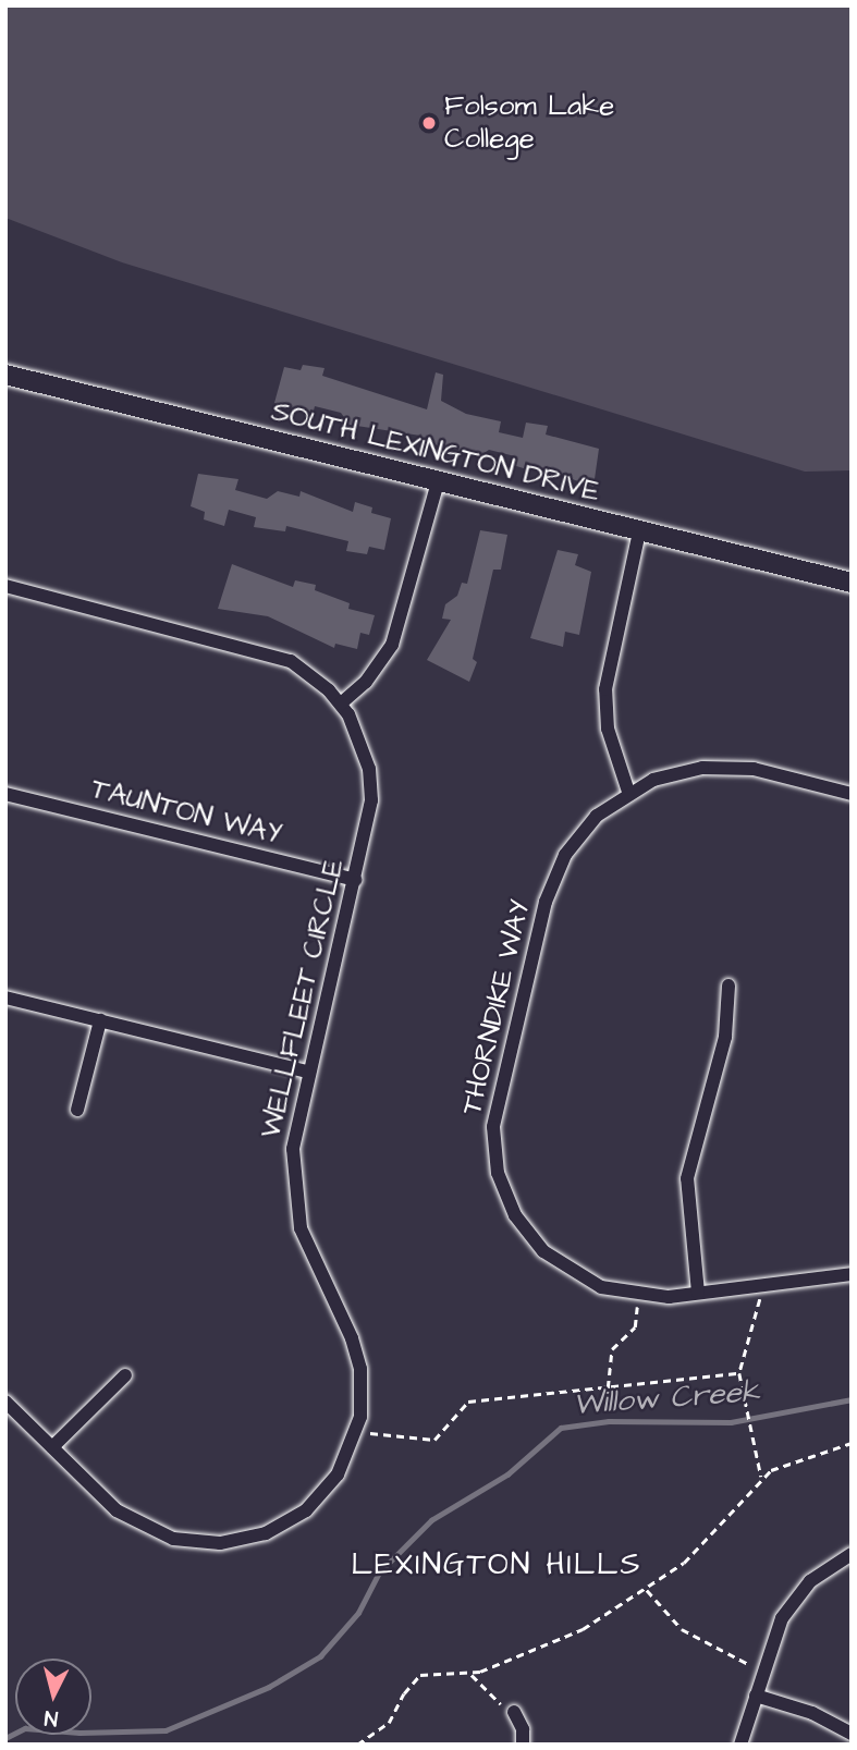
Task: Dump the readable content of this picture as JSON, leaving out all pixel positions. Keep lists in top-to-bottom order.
{
  "streets": {
    "street": [
      "SOUTH LEXINGTON DRIVE",
      "TAUNTON WAY",
      "WELLFLEET CIRCLE",
      "THORNDIKE WAY"
    ]
  },
  "crossings": [
    ["TAUNTON WAY", "WELLFLEET CIRCLE"]
  ],
  "districts": ["LEXINGTON HILLS"],
  "water": ["Willow Creek"],
  "places": ["Folsom Lake College"],
  "north": "bottom"
}
